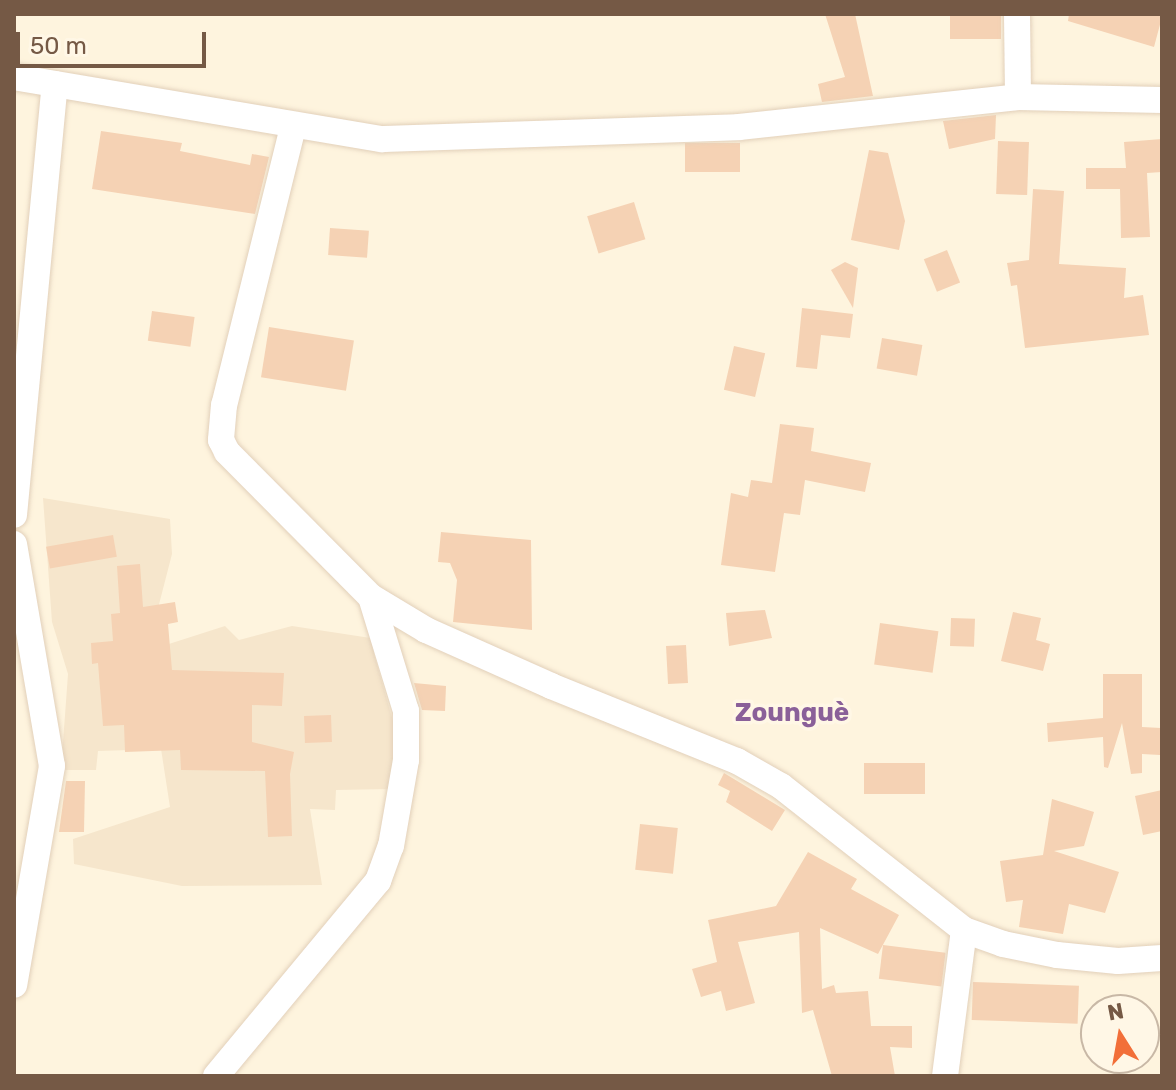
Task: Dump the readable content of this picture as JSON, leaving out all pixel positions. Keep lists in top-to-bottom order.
{
  "districts": ["Zounguè"],
  "scale_bar": "50 m",
  "north": "top"
}
